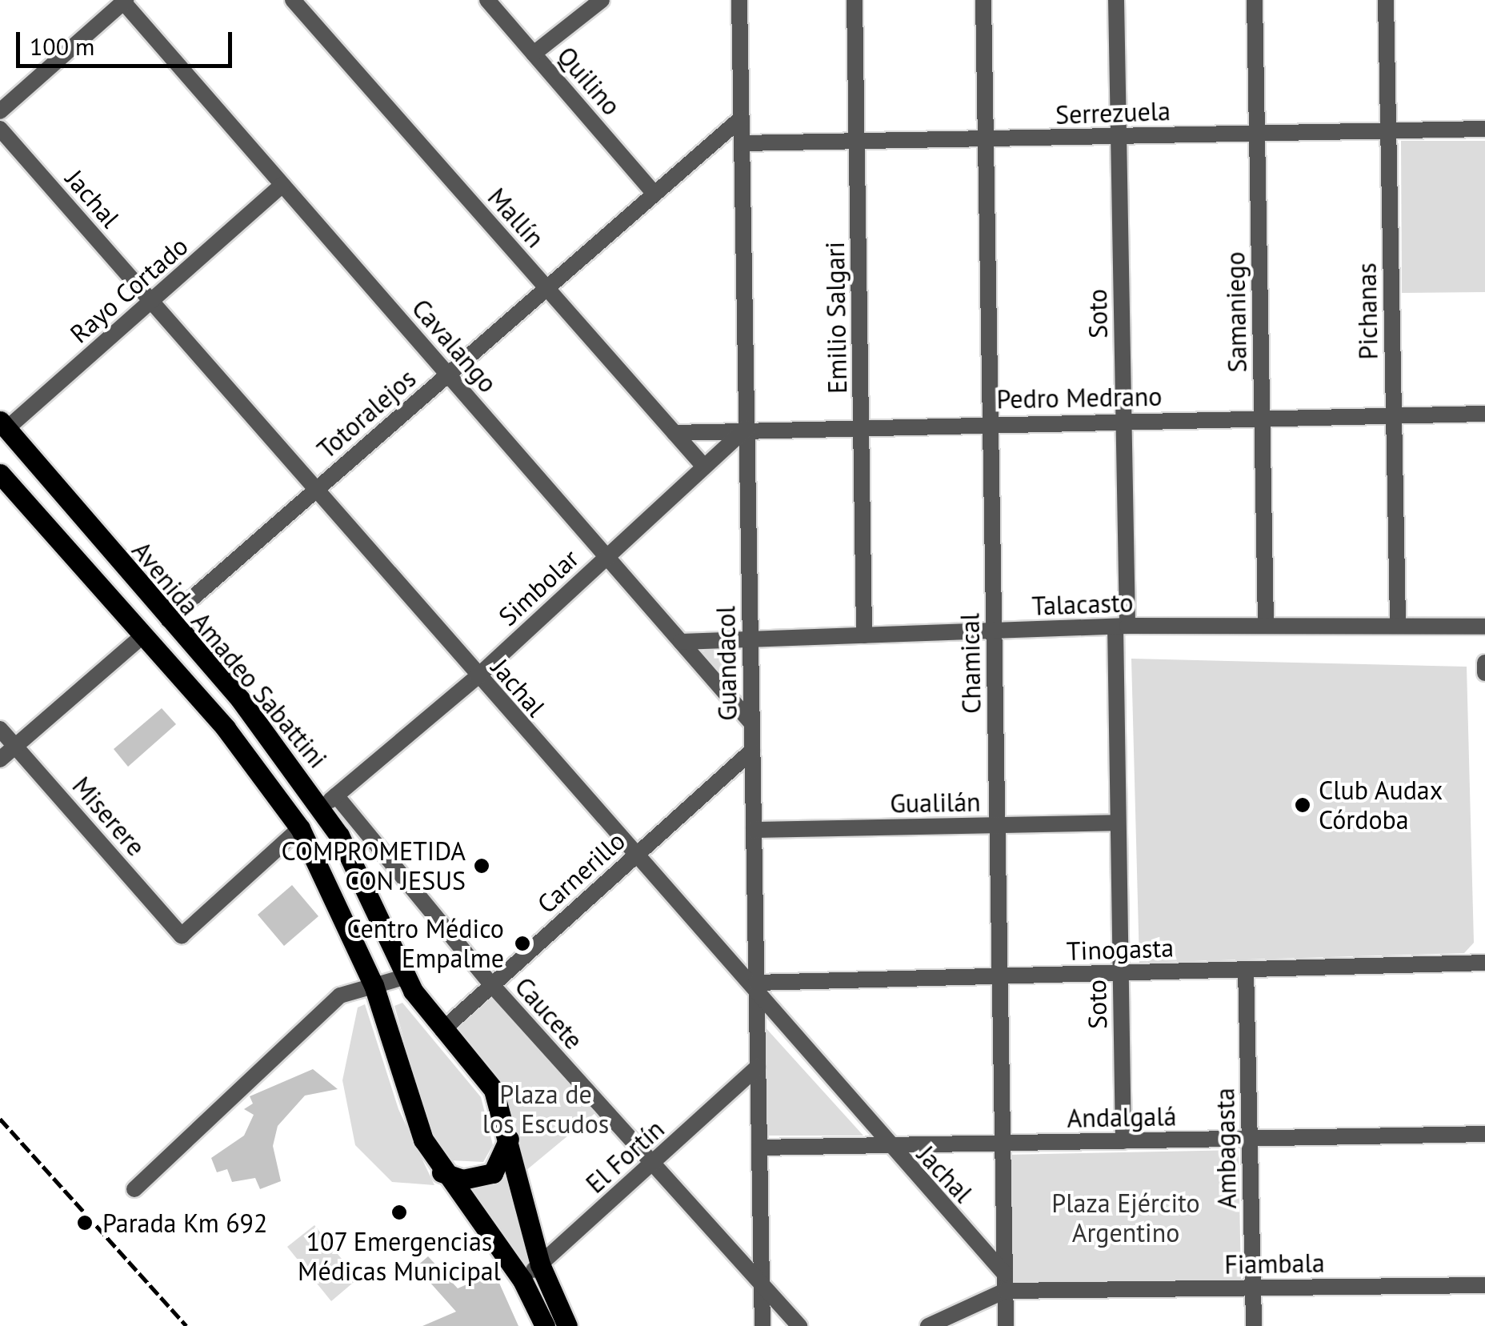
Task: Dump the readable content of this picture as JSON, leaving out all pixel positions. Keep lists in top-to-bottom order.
{
  "streets": {
    "main road": ["Avenida Amadeo Sabattini"],
    "street": [
      "Quilino",
      "Serrezuela",
      "Jachal",
      "Mallín",
      "Rayo Cortado",
      "Pichanas",
      "Samaniego",
      "Soto",
      "Emilio Salgari",
      "Cavalango",
      "Pedro Medrano",
      "Totoralejos",
      "Simbolar",
      "Talacasto",
      "Guandacol",
      "Chamical",
      "Gualilán",
      "Miserere",
      "Carnerillo",
      "Tinogasta",
      "Caucete",
      "Andalgalá",
      "Ambagasta",
      "El Fortín",
      "Fiambala"
    ]
  },
  "crossings": [
    ["Quilino", "Totoralejos"],
    ["Serrezuela", "Pichanas"],
    ["Serrezuela", "Samaniego"],
    ["Serrezuela", "Soto"],
    ["Serrezuela", "Emilio Salgari"],
    ["Serrezuela", "Guandacol"],
    ["Serrezuela", "Chamical"],
    ["Jachal", "Rayo Cortado"],
    ["Jachal", "Totoralejos"],
    ["Jachal", "Simbolar"],
    ["Jachal", "Guandacol"],
    ["Jachal", "Chamical"],
    ["Jachal", "Carnerillo"],
    ["Jachal", "Tinogasta"],
    ["Jachal", "Andalgalá"],
    ["Mallín", "Pedro Medrano"],
    ["Mallín", "Totoralejos"],
    ["Mallín", "Simbolar"],
    ["Rayo Cortado", "Cavalango"],
    ["Rayo Cortado", "Avenida Amadeo Sabattini"],
    ["Pichanas", "Pedro Medrano"],
    ["Pichanas", "Talacasto"],
    ["Samaniego", "Pedro Medrano"],
    ["Samaniego", "Talacasto"],
    ["Soto", "Pedro Medrano"],
    ["Soto", "Talacasto"],
    ["Soto", "Gualilán"],
    ["Soto", "Tinogasta"],
    ["Soto", "Andalgalá"],
    ["Emilio Salgari", "Pedro Medrano"],
    ["Emilio Salgari", "Talacasto"],
    ["Cavalango", "Totoralejos"],
    ["Cavalango", "Simbolar"],
    ["Cavalango", "Talacasto"],
    ["Cavalango", "Guandacol"],
    ["Pedro Medrano", "Simbolar"],
    ["Pedro Medrano", "Guandacol"],
    ["Pedro Medrano", "Chamical"],
    ["Totoralejos", "Avenida Amadeo Sabattini"],
    ["Totoralejos", "Guandacol"],
    ["Simbolar", "Avenida Amadeo Sabattini"],
    ["Simbolar", "Guandacol"],
    ["Simbolar", "Caucete"],
    ["Talacasto", "Guandacol"],
    ["Talacasto", "Chamical"],
    ["Avenida Amadeo Sabattini", "Miserere"],
    ["Avenida Amadeo Sabattini", "Carnerillo"],
    ["Avenida Amadeo Sabattini", "Caucete"],
    ["Avenida Amadeo Sabattini", "El Fortín"],
    ["Guandacol", "Gualilán"],
    ["Guandacol", "Carnerillo"],
    ["Guandacol", "Tinogasta"],
    ["Guandacol", "Caucete"],
    ["Guandacol", "Andalgalá"],
    ["Guandacol", "El Fortín"],
    ["Chamical", "Gualilán"],
    ["Chamical", "Tinogasta"],
    ["Chamical", "Andalgalá"],
    ["Chamical", "Fiambala"],
    ["Carnerillo", "Caucete"],
    ["Tinogasta", "Ambagasta"],
    ["Caucete", "El Fortín"],
    ["Andalgalá", "Ambagasta"],
    ["Ambagasta", "Fiambala"]
  ],
  "parks": ["Plaza de los Escudos", "Plaza Ejército Argentino"],
  "places": [
    "Club Audax Córdoba",
    "COMPROMETIDA CON JESUS",
    "Centro Médico Empalme",
    "107 Emergencias Médicas Municipal",
    "Parada Km 692"
  ],
  "scale_bar": "100 m"
}
